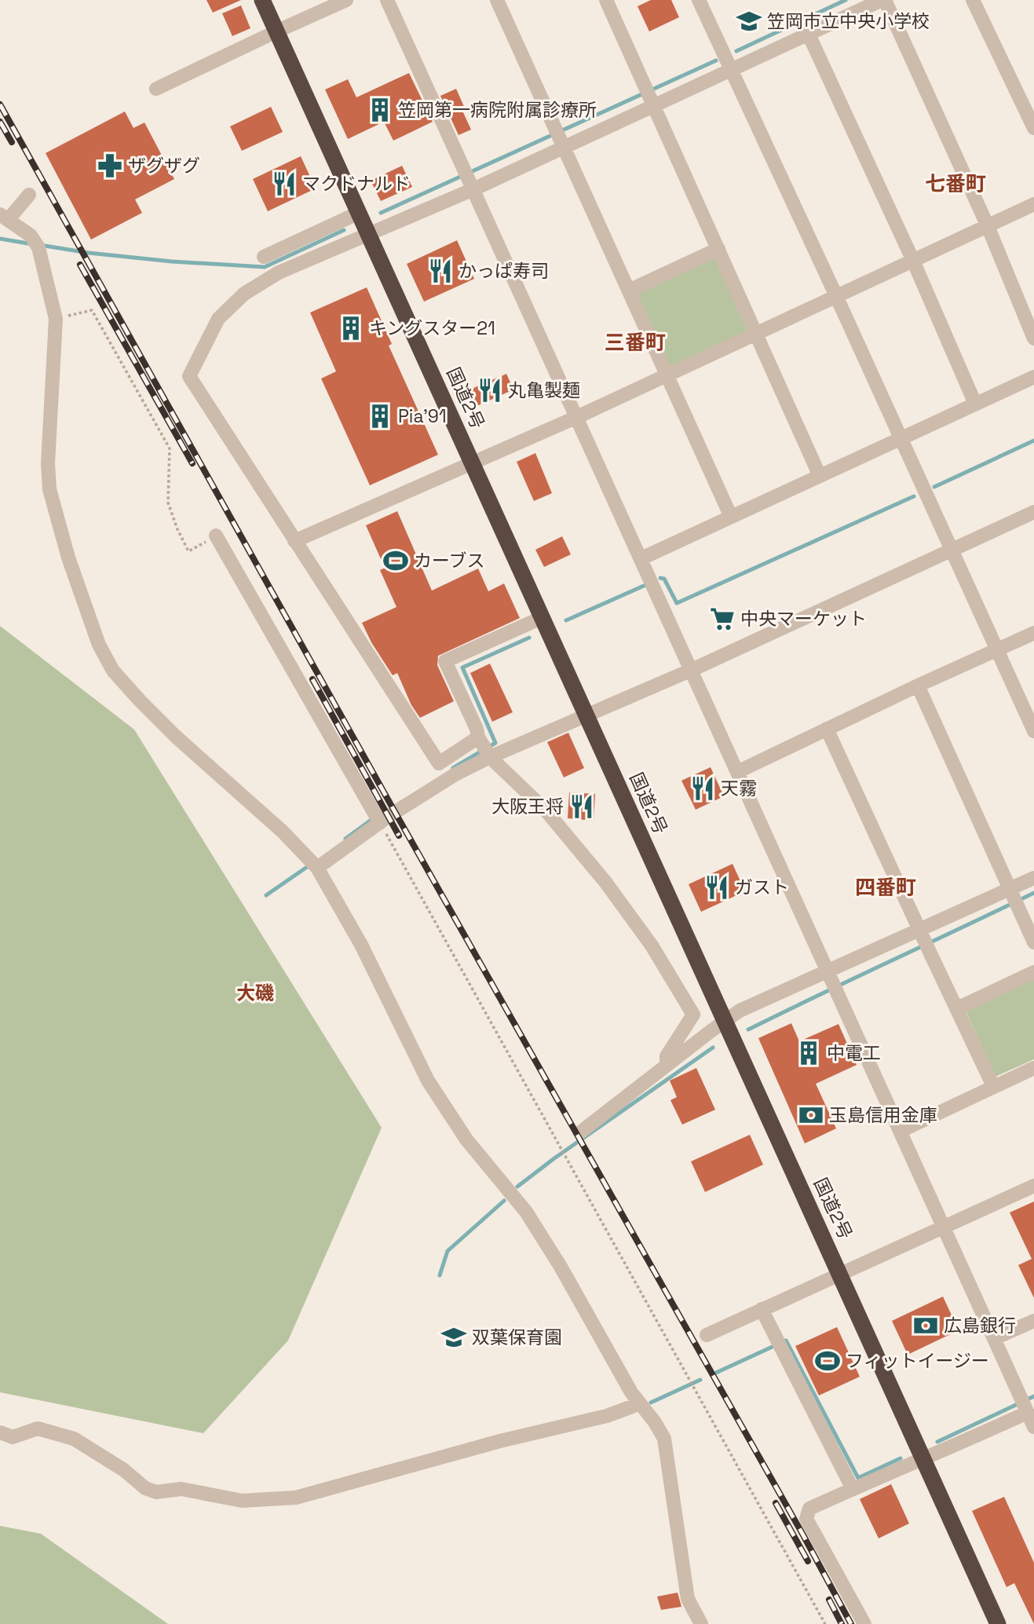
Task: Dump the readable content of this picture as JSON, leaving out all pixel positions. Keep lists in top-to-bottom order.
{
  "streets": {
    "highway": ["国道2号"]
  },
  "districts": [
    "七番町",
    "三番町",
    "四番町",
    "大磯"
  ],
  "places": {
    "school or university": ["笠岡市立中央小学校", "双葉保育園"],
    "building": [
      "笠岡第一病院附属診療所",
      "キングスター21",
      "Pia'91",
      "中電工"
    ],
    "pharmacy": ["ザグザグ"],
    "restaurant": [
      "マクドナルド",
      "かっぱ寿司",
      "丸亀製麺",
      "天霧",
      "大阪王将",
      "ガスト"
    ],
    "sports": ["カーブス", "フィットイージー"],
    "supermarket": ["中央マーケット"],
    "bank": ["玉島信用金庫", "広島銀行"]
  }
}
